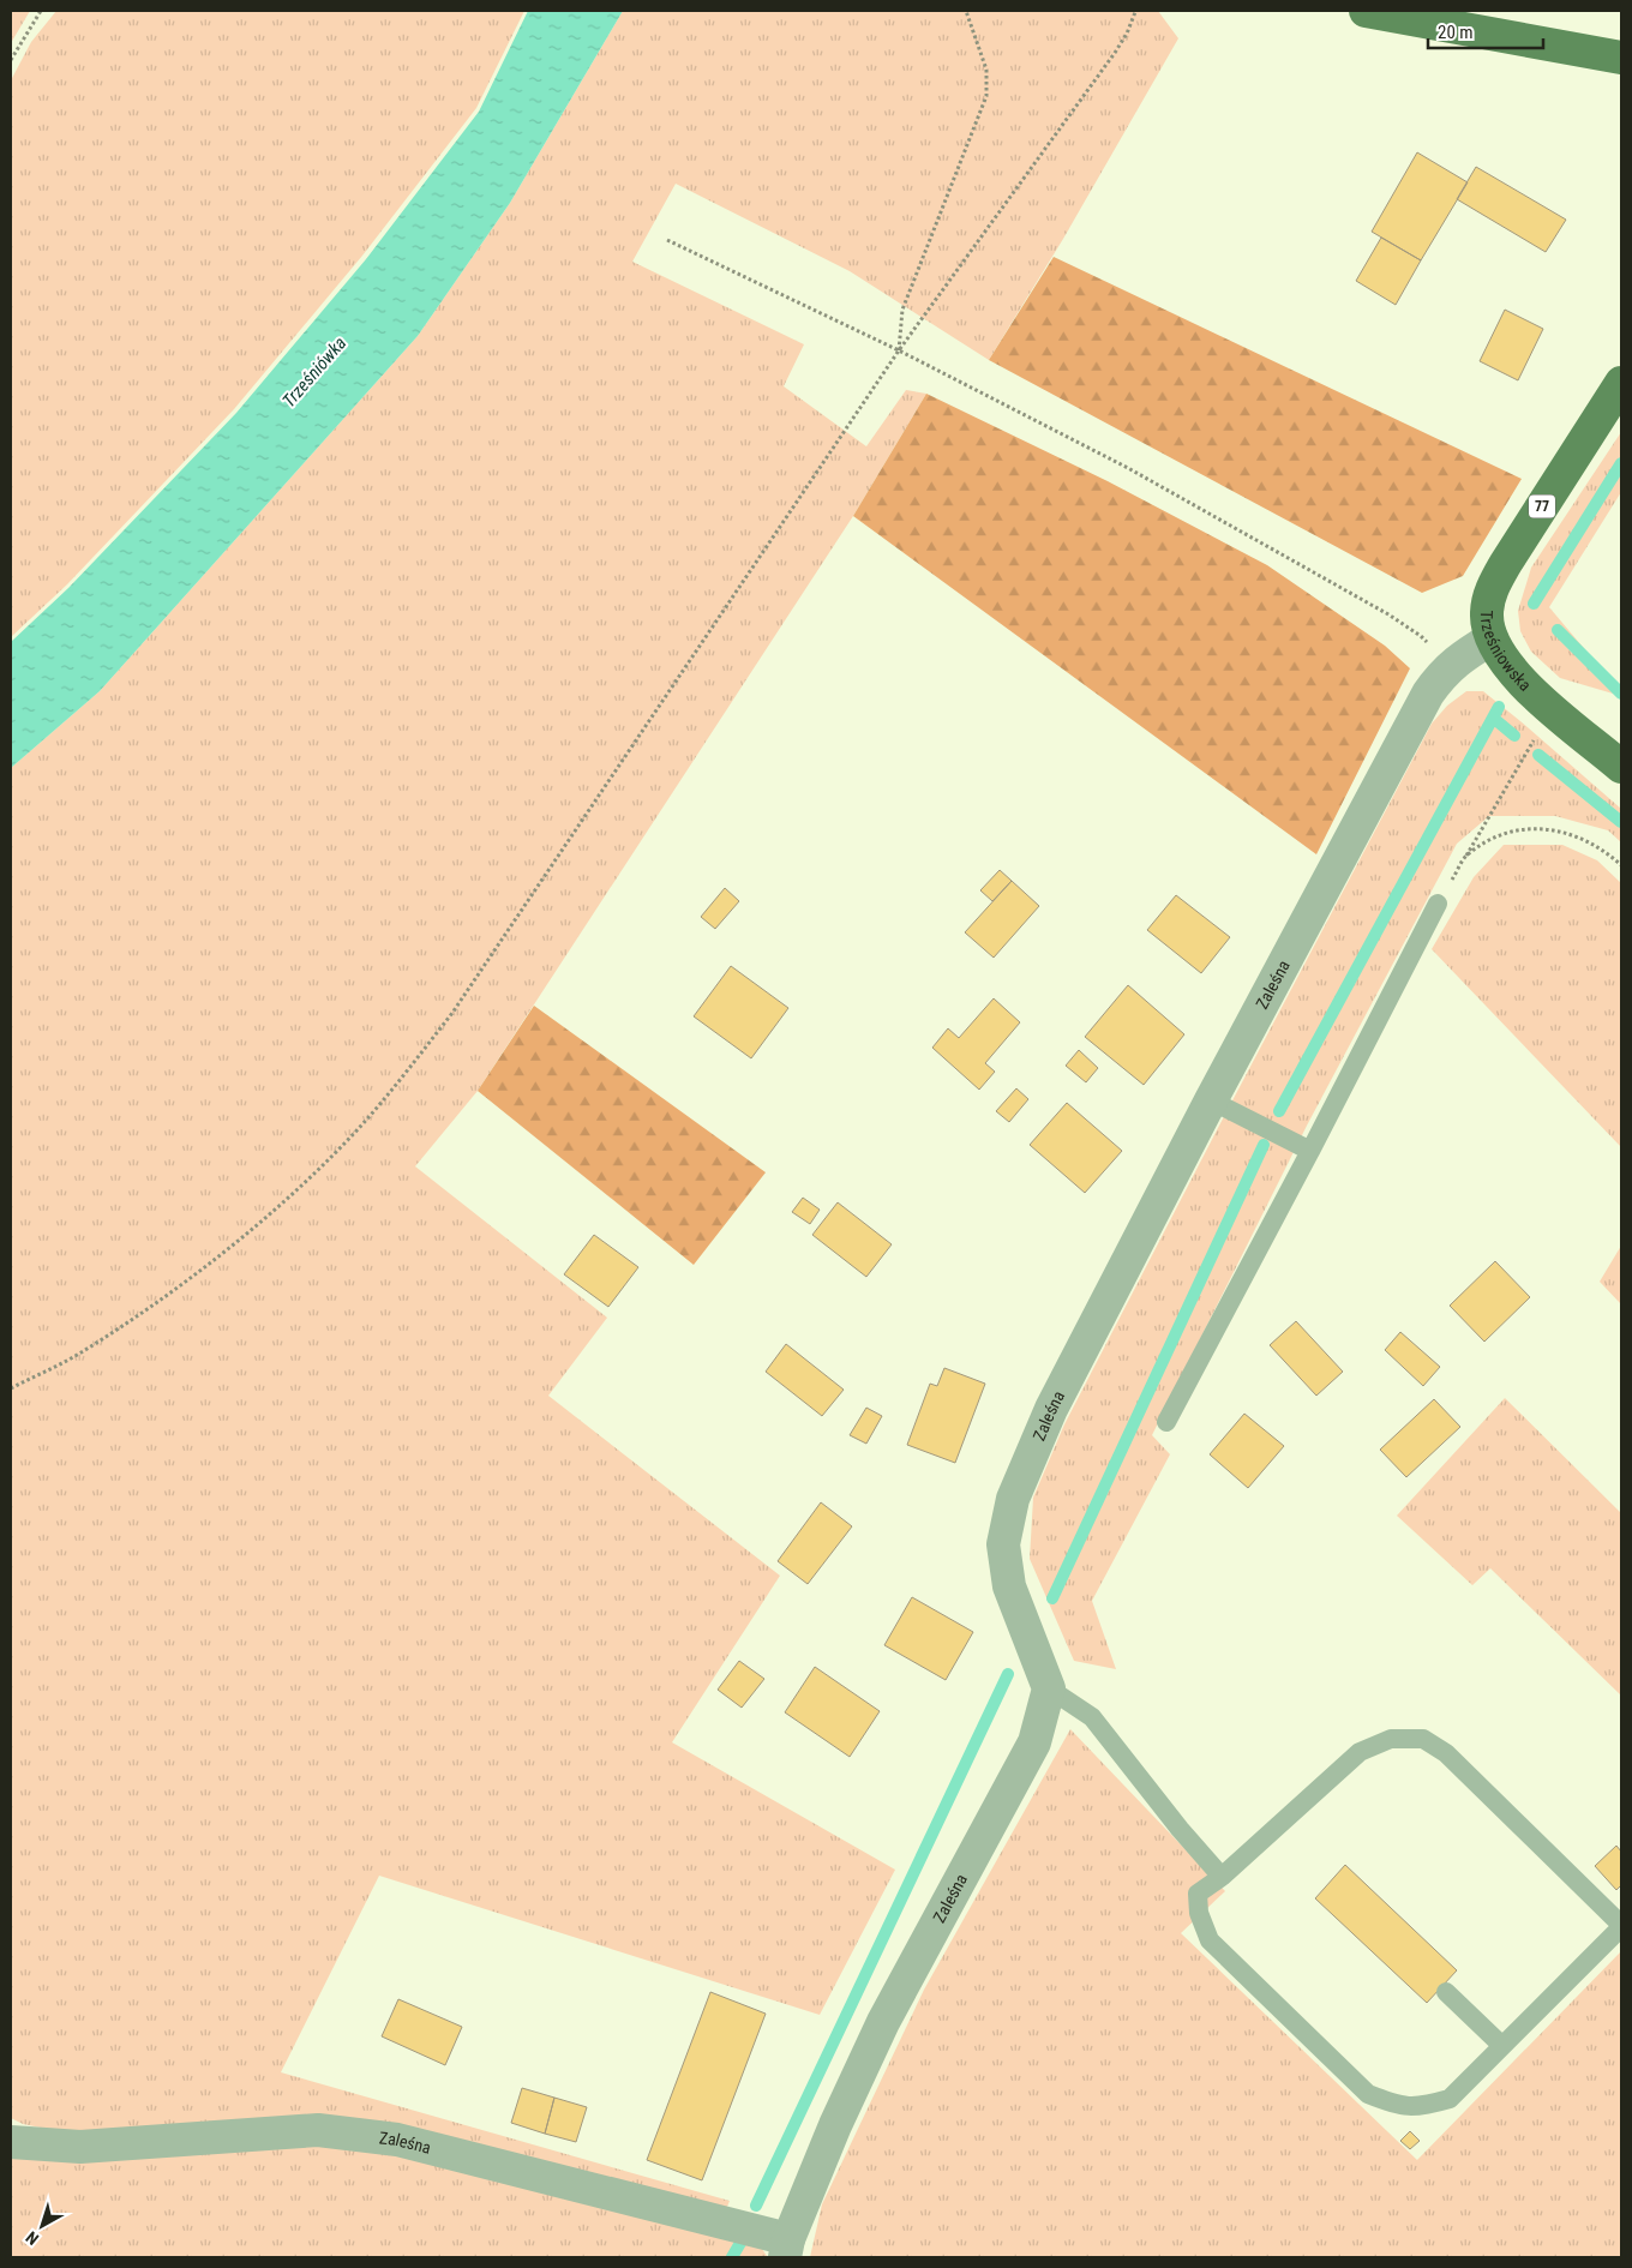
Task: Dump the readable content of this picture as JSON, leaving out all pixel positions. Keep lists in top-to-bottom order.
{
  "streets": {
    "main road": ["77", "Trześniowska"],
    "street": ["Zaleśna"]
  },
  "crossings": [
    ["Trześniowska", "Zaleśna"]
  ],
  "water": ["Trześniówka"],
  "scale_bar": "20 m",
  "north": "bottom left"
}
